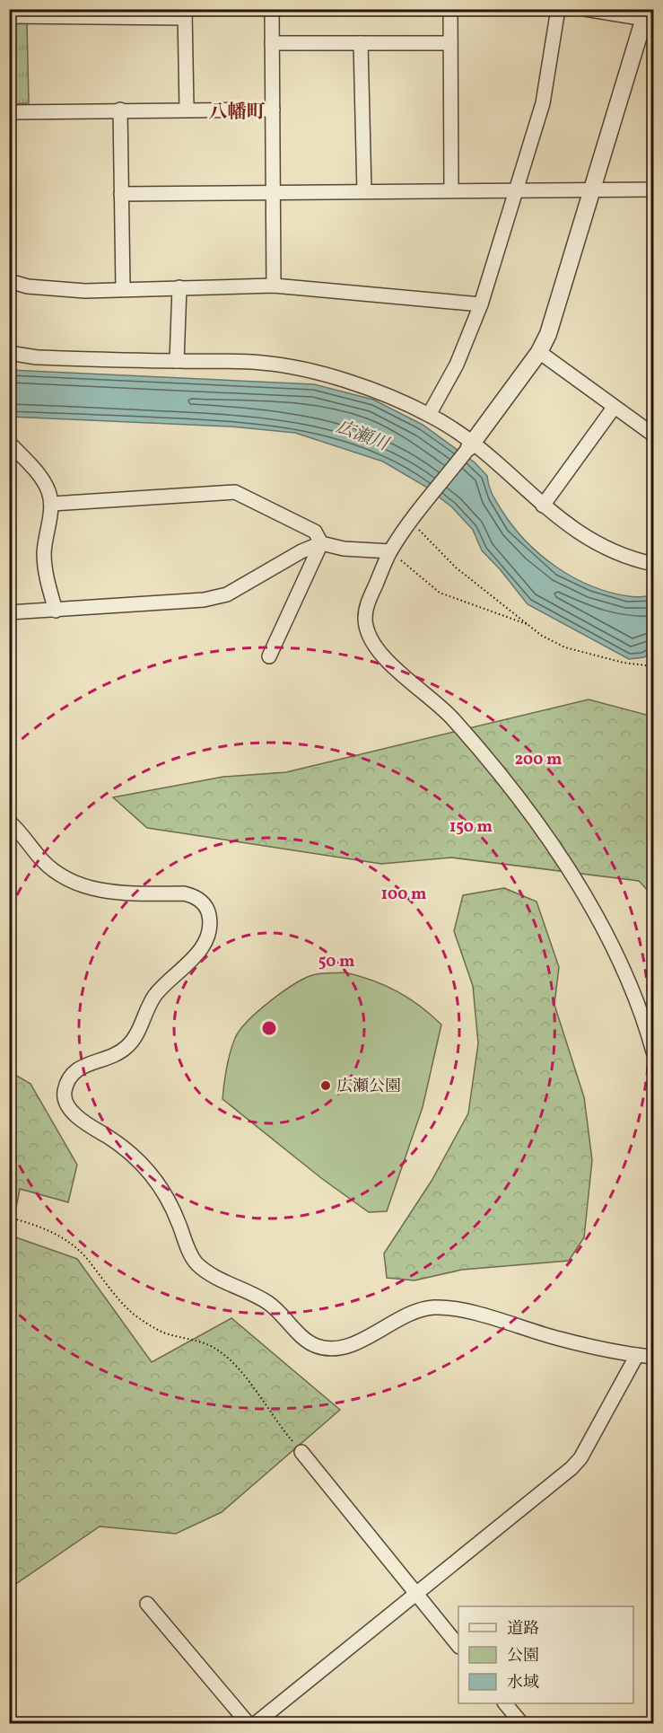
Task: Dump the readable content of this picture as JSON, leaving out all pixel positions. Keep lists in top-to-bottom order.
{
  "districts": ["八幡町"],
  "water": ["広瀬川"],
  "places": ["広瀬公園"],
  "legend": ["道路", "公園", "水域"],
  "rings": [
    "200 m",
    "150 m",
    "100 m",
    "50 m"
  ]
}
